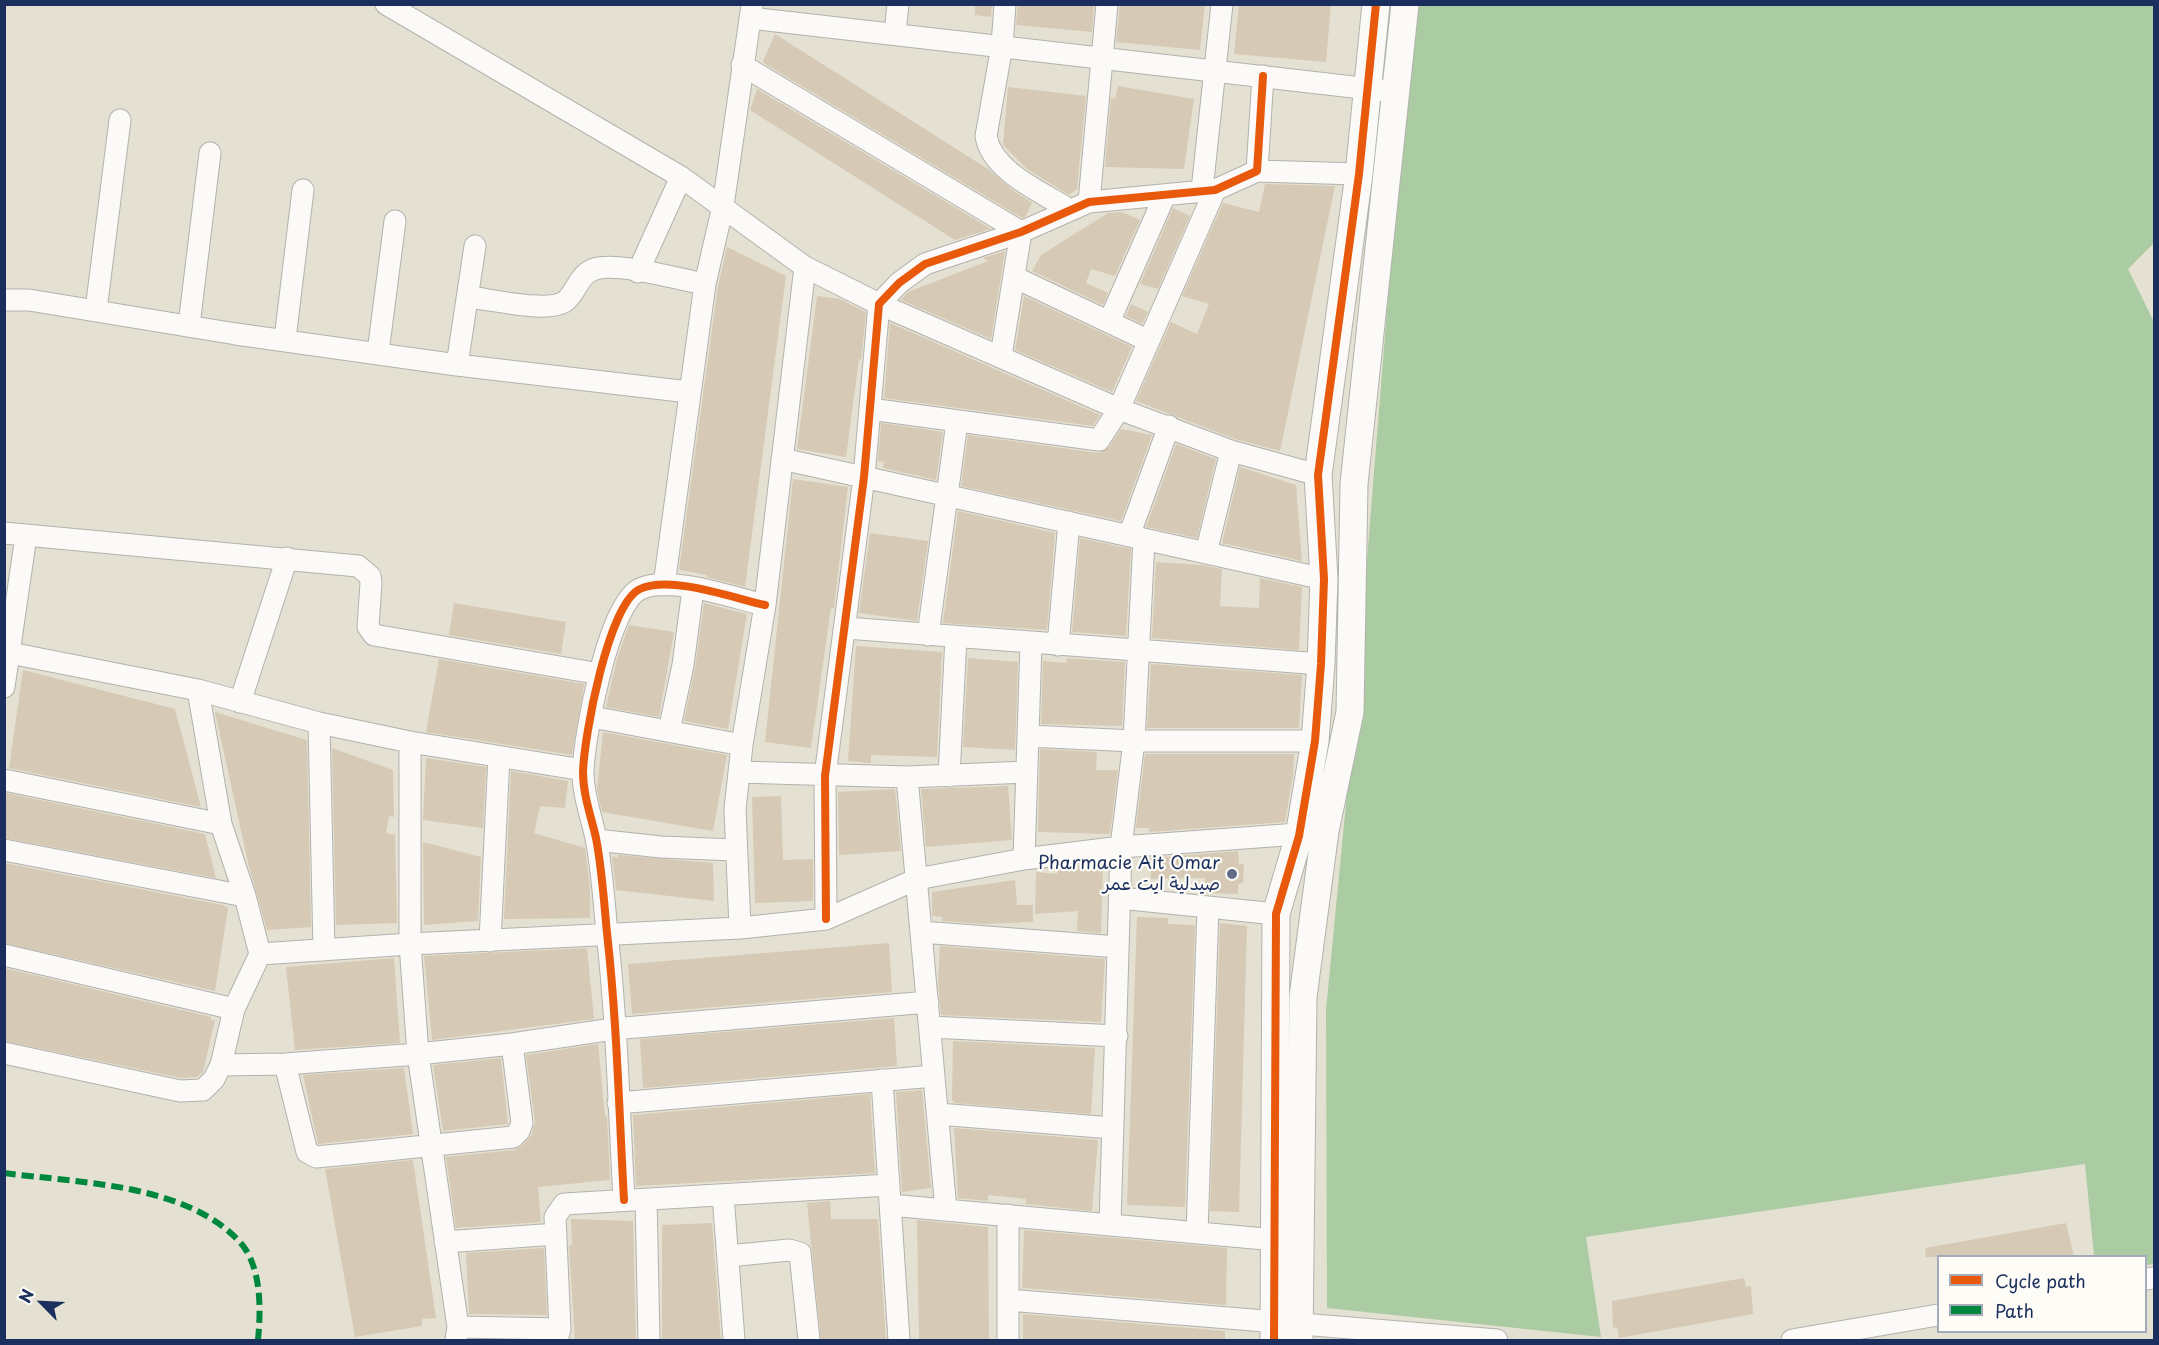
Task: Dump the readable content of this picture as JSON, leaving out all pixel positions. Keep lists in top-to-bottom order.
{
  "places": ["Pharmacie Ait Omar صيدلية ايت عمر"],
  "legend": ["Cycle path", "Path"],
  "north": "top left"
}
